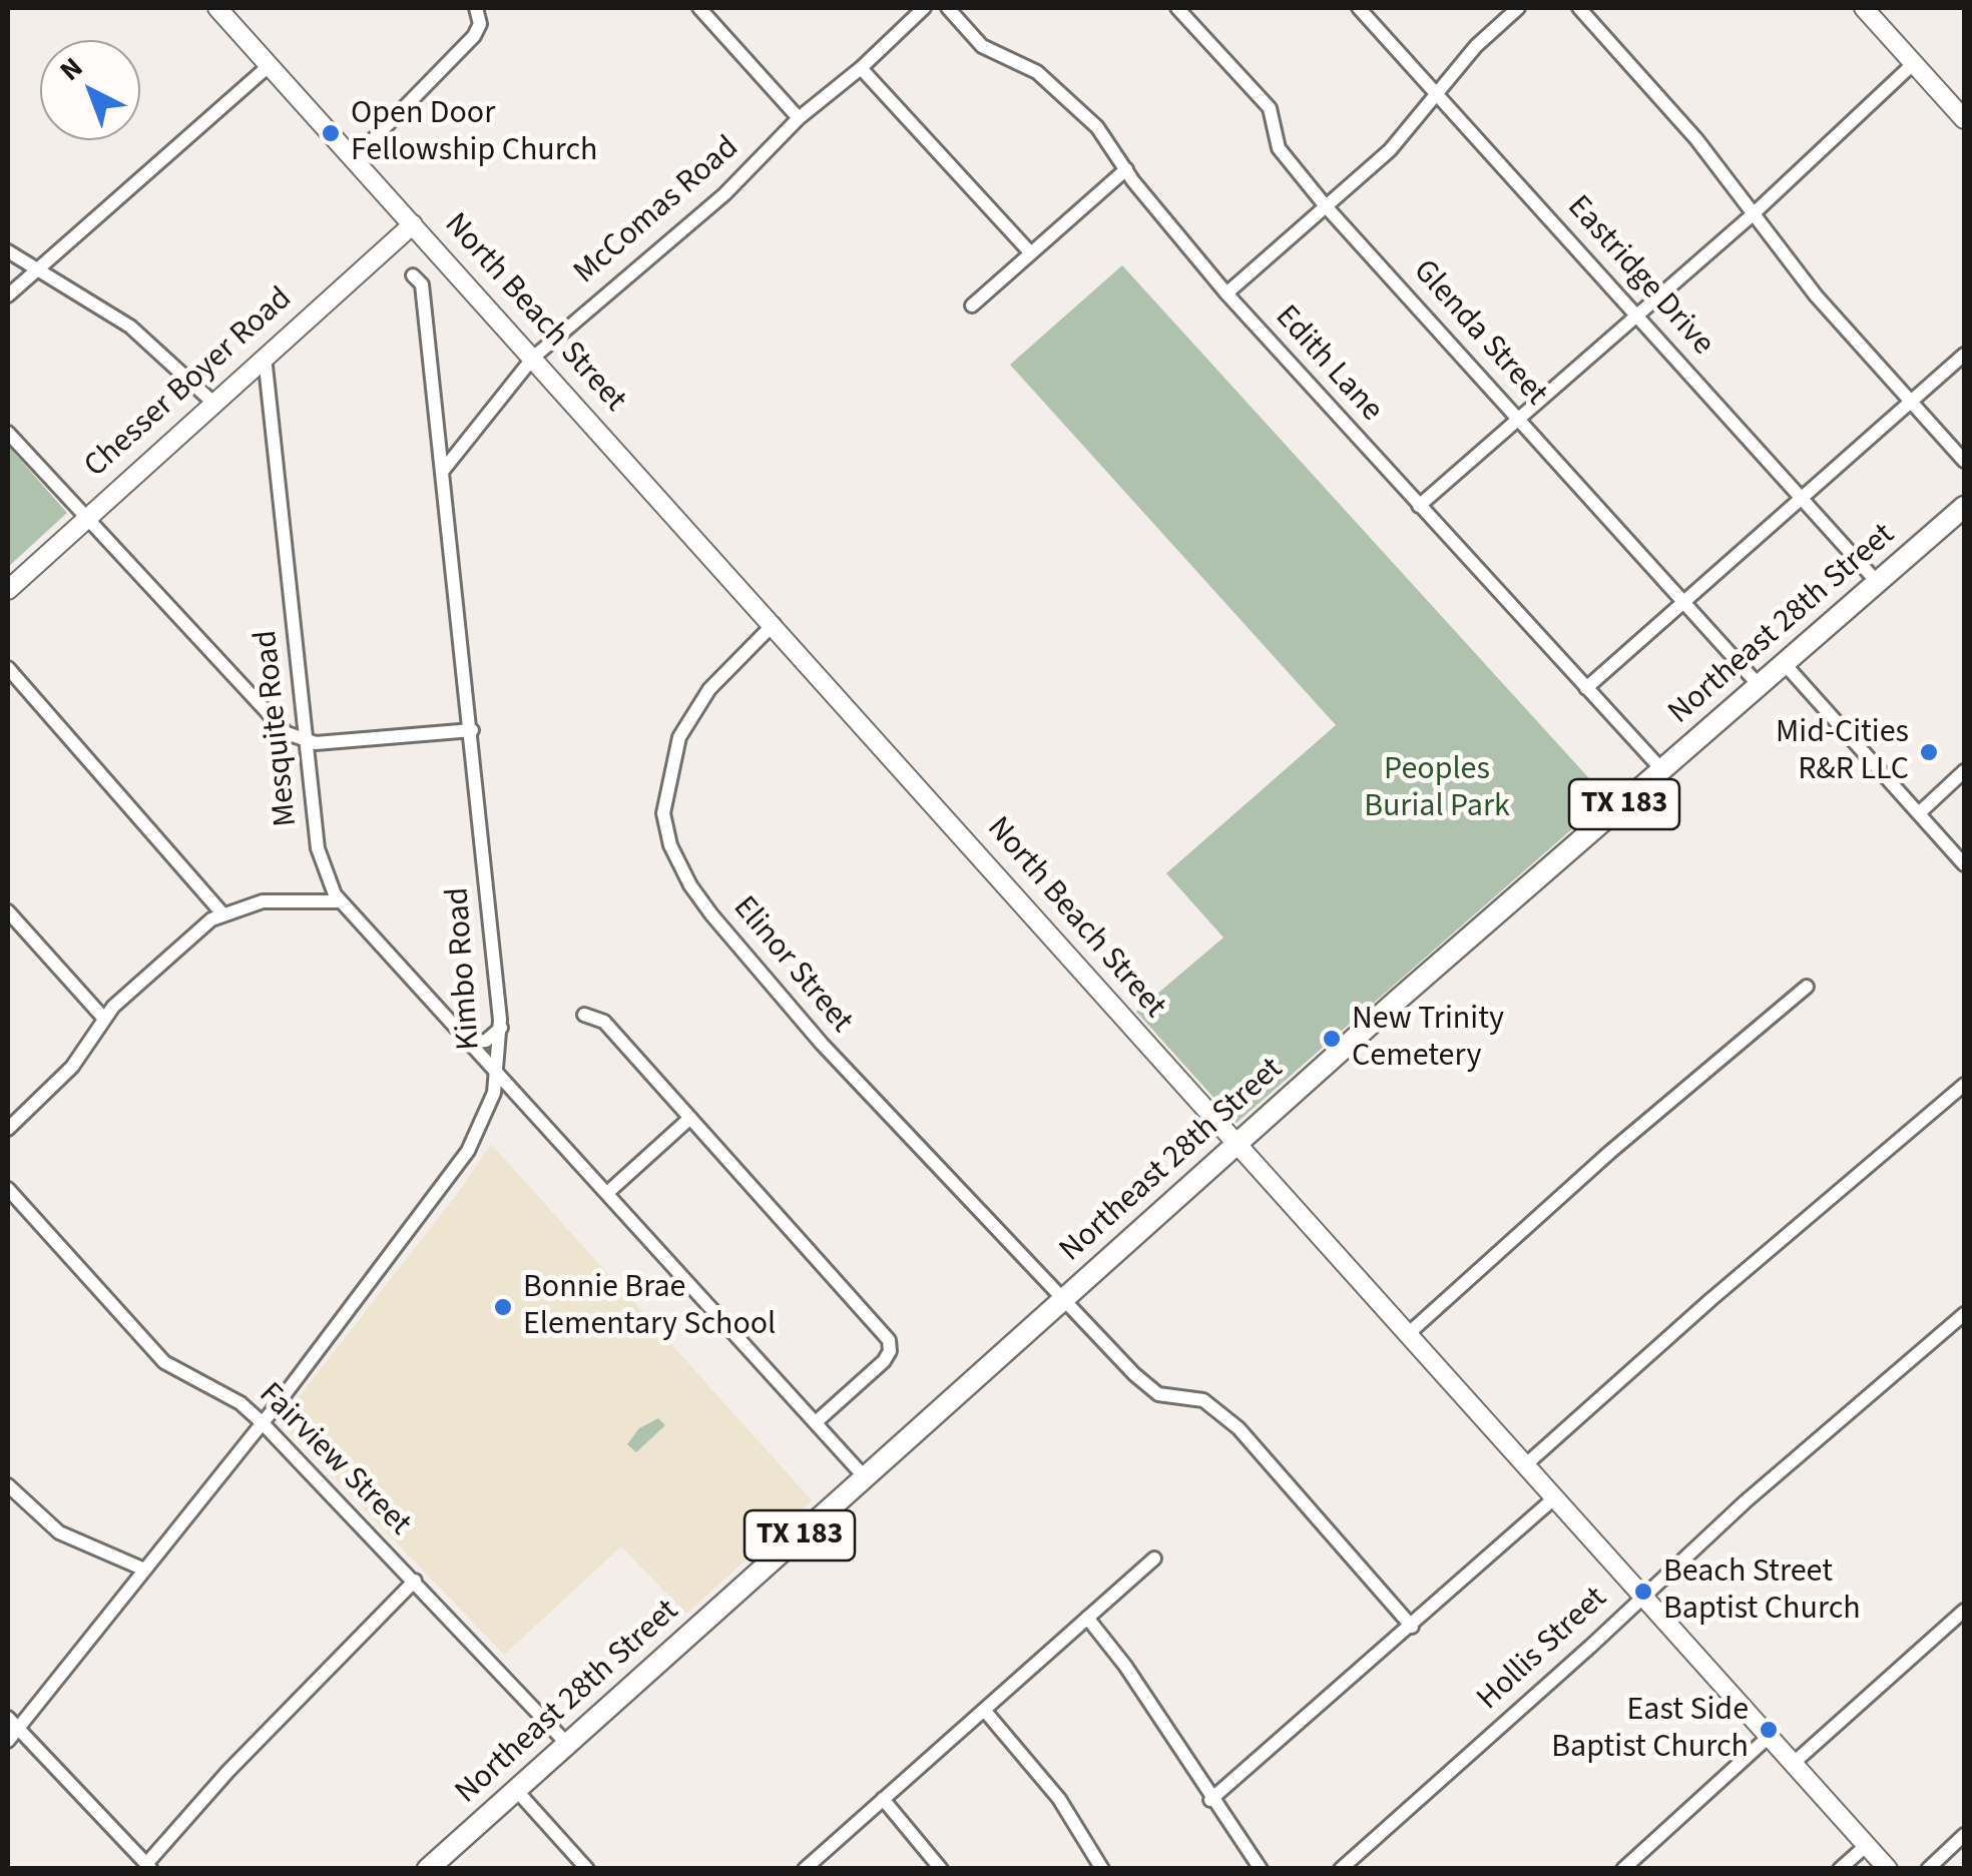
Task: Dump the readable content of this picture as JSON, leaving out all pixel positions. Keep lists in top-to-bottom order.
{
  "streets": {
    "main road": [
      "North Beach Street",
      "Chesser Boyer Road",
      "Northeast 28th Street",
      "TX 183"
    ],
    "street": [
      "McComas Road",
      "Eastridge Drive",
      "Glenda Street",
      "Edith Lane",
      "Mesquite Road",
      "Elinor Street",
      "Kimbo Road",
      "Fairview Street",
      "Hollis Street"
    ]
  },
  "crossings": [
    ["McComas Road", "North Beach Street"],
    ["McComas Road", "Kimbo Road"],
    ["Eastridge Drive", "Northeast 28th Street"],
    ["North Beach Street", "Chesser Boyer Road"],
    ["North Beach Street", "Northeast 28th Street"],
    ["North Beach Street", "Elinor Street"],
    ["North Beach Street", "Hollis Street"],
    ["Glenda Street", "Northeast 28th Street"],
    ["Edith Lane", "Northeast 28th Street"],
    ["Chesser Boyer Road", "Mesquite Road"],
    ["Northeast 28th Street", "Mesquite Road"],
    ["Northeast 28th Street", "Elinor Street"],
    ["Northeast 28th Street", "Fairview Street"],
    ["Mesquite Road", "Kimbo Road"],
    ["Kimbo Road", "Fairview Street"]
  ],
  "parks": ["Peoples Burial Park"],
  "places": [
    "Open Door Fellowship Church",
    "Mid-Cities R&R LLC",
    "New Trinity Cemetery",
    "Bonnie Brae Elementary School",
    "Beach Street Baptist Church",
    "East Side Baptist Church"
  ],
  "north": "top left"
}
